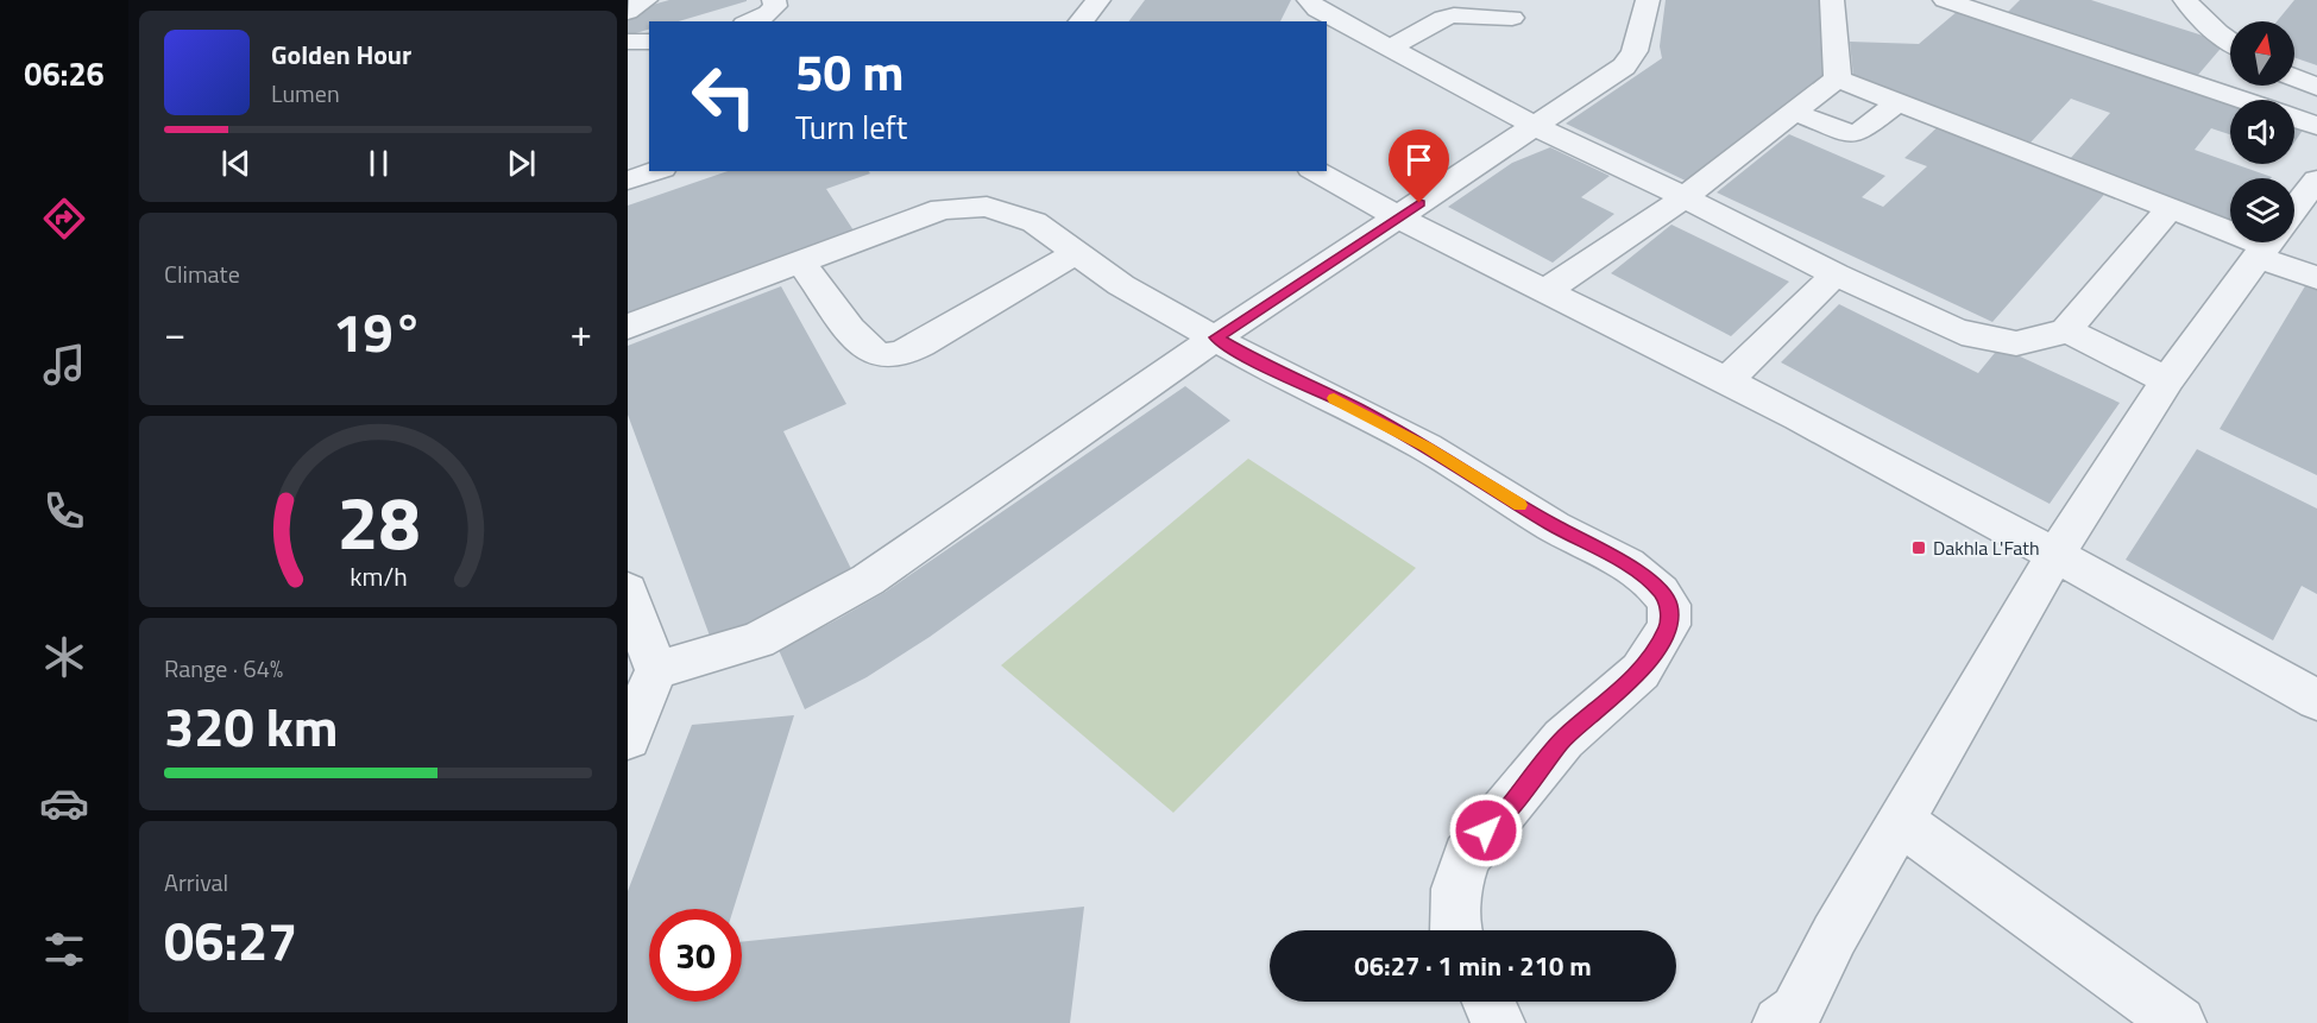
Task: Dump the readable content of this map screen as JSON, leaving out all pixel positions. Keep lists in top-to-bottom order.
{
  "places": {
    "transit": ["Dakhla L'Fath"]
  },
  "north": "top",
  "page": {
    "tabs": "06:26",
    "turn": ["50 m", "Turn left"],
    "song": ["Golden Hour", "Lumen"],
    "tile": [
      "Climate",
      ["Range · 64%", "320 km"],
      ["Arrival", "06:27"]
    ],
    "heat": ["−", "19°", "+"],
    "limit": "30",
    "trip": "06:27 · 1 min · 210 m",
    "gauge": ["28", "km/h"]
  }
}
